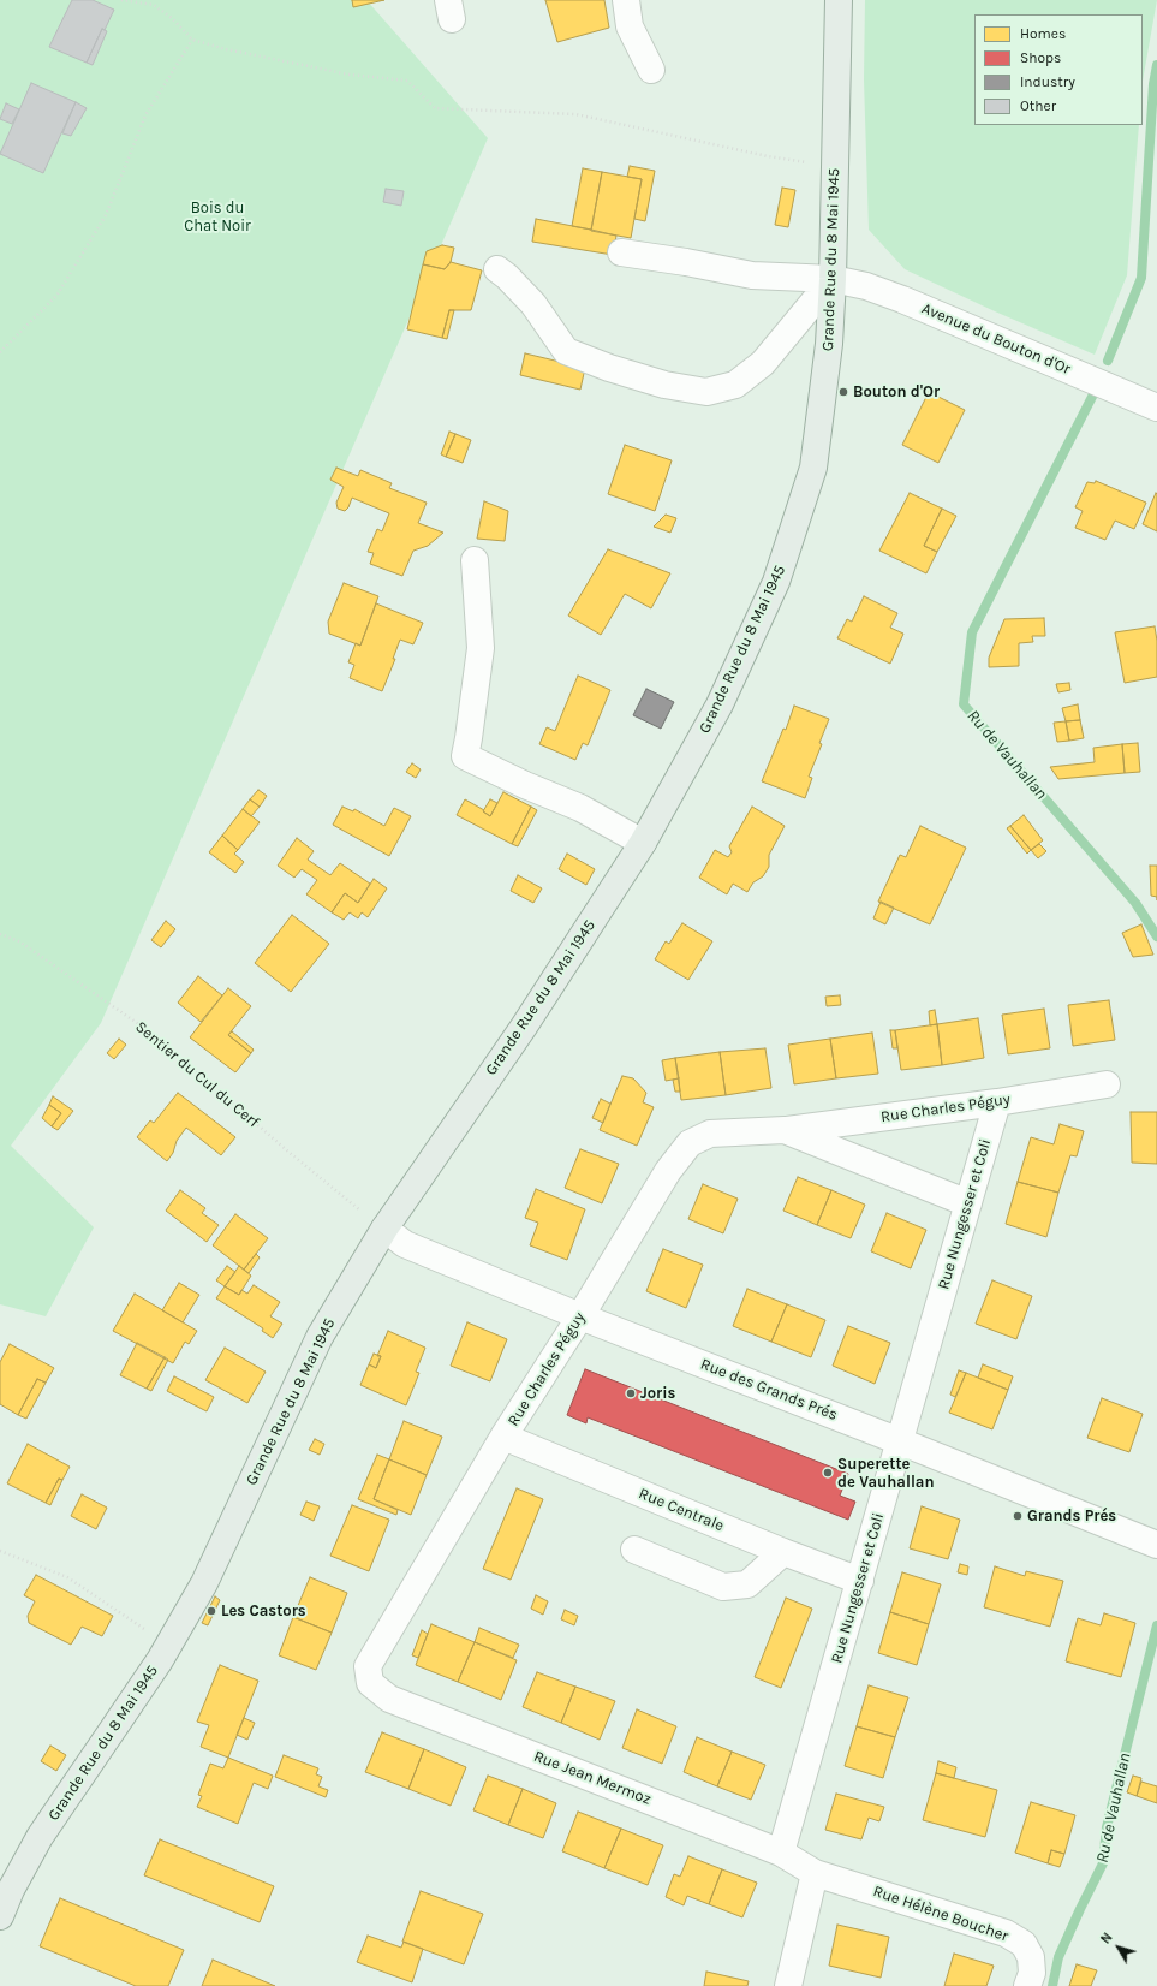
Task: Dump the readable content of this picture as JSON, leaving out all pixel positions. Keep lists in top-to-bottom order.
{
  "streets": {
    "main road": ["Grande Rue du 8 Mai 1945"],
    "street": [
      "Avenue du Bouton d'Or",
      "Rue Charles Péguy",
      "Rue Nungesser et Coli",
      "Rue des Grands Prés",
      "Rue Centrale",
      "Rue Jean Mermoz",
      "Rue Hélène Boucher"
    ],
    "path": ["Sentier du Cul du Cerf"]
  },
  "crossings": [
    ["Grande Rue du 8 Mai 1945", "Avenue du Bouton d'Or"],
    ["Grande Rue du 8 Mai 1945", "Sentier du Cul du Cerf"],
    ["Grande Rue du 8 Mai 1945", "Rue des Grands Prés"],
    ["Sentier du Cul du Cerf", "Rue des Grands Prés"],
    ["Rue Charles Péguy", "Rue Nungesser et Coli"],
    ["Rue Charles Péguy", "Rue des Grands Prés"],
    ["Rue Charles Péguy", "Rue Centrale"],
    ["Rue Charles Péguy", "Rue Jean Mermoz"],
    ["Rue Nungesser et Coli", "Rue des Grands Prés"],
    ["Rue Nungesser et Coli", "Rue Centrale"],
    ["Rue Nungesser et Coli", "Rue Jean Mermoz"],
    ["Rue Jean Mermoz", "Rue Hélène Boucher"]
  ],
  "water": ["Ru de Vauhallan"],
  "parks": ["Bois du Chat Noir"],
  "places": [
    "Bouton d'Or",
    "Joris",
    "Superette de Vauhallan",
    "Grands Prés",
    "Les Castors"
  ],
  "legend": [
    "Homes",
    "Shops",
    "Industry",
    "Other"
  ],
  "north": "top left"
}
